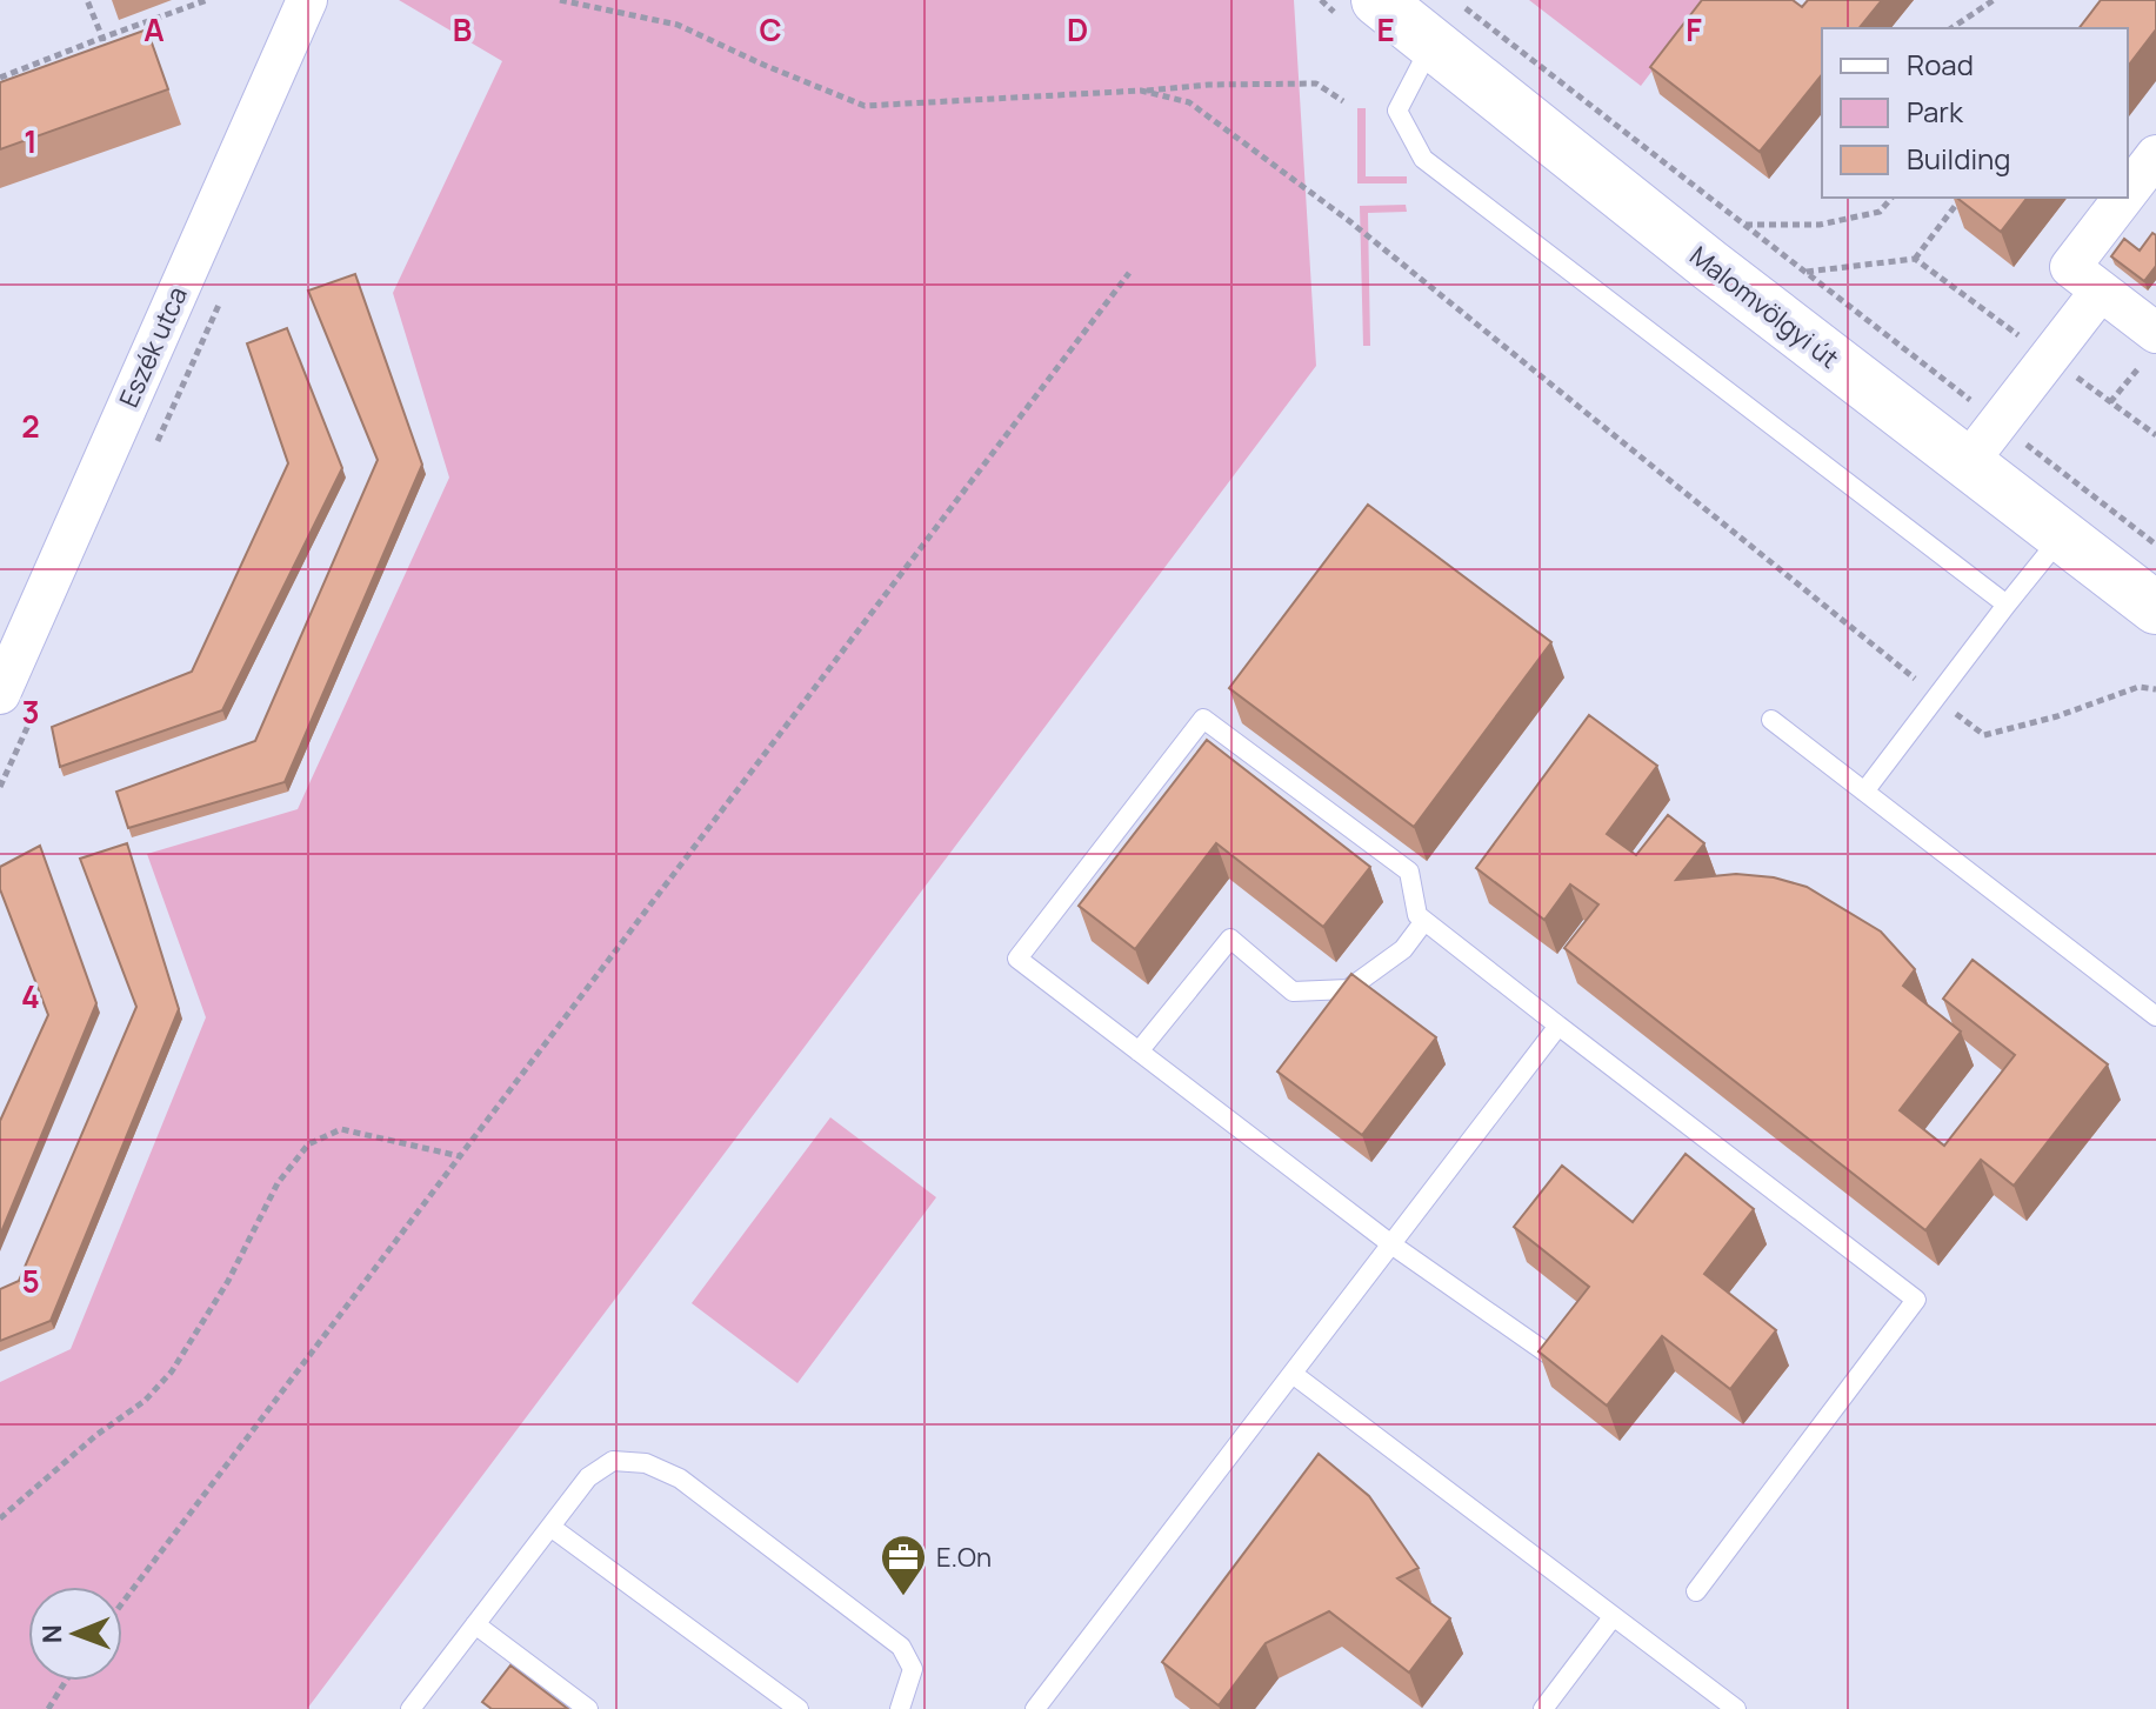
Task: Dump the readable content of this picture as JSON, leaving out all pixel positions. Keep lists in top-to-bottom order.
{
  "streets": {
    "main road": ["Malomvölgyi út"],
    "street": ["Eszék utca"]
  },
  "places": {
    "office": ["E.On"]
  },
  "legend": ["Road", "Park", "Building"],
  "north": "left",
  "grid": {
    "columns": [
      "A",
      "B",
      "C",
      "D",
      "E",
      "F"
    ],
    "rows": [
      "1",
      "2",
      "3",
      "4",
      "5"
    ]
  }
}
